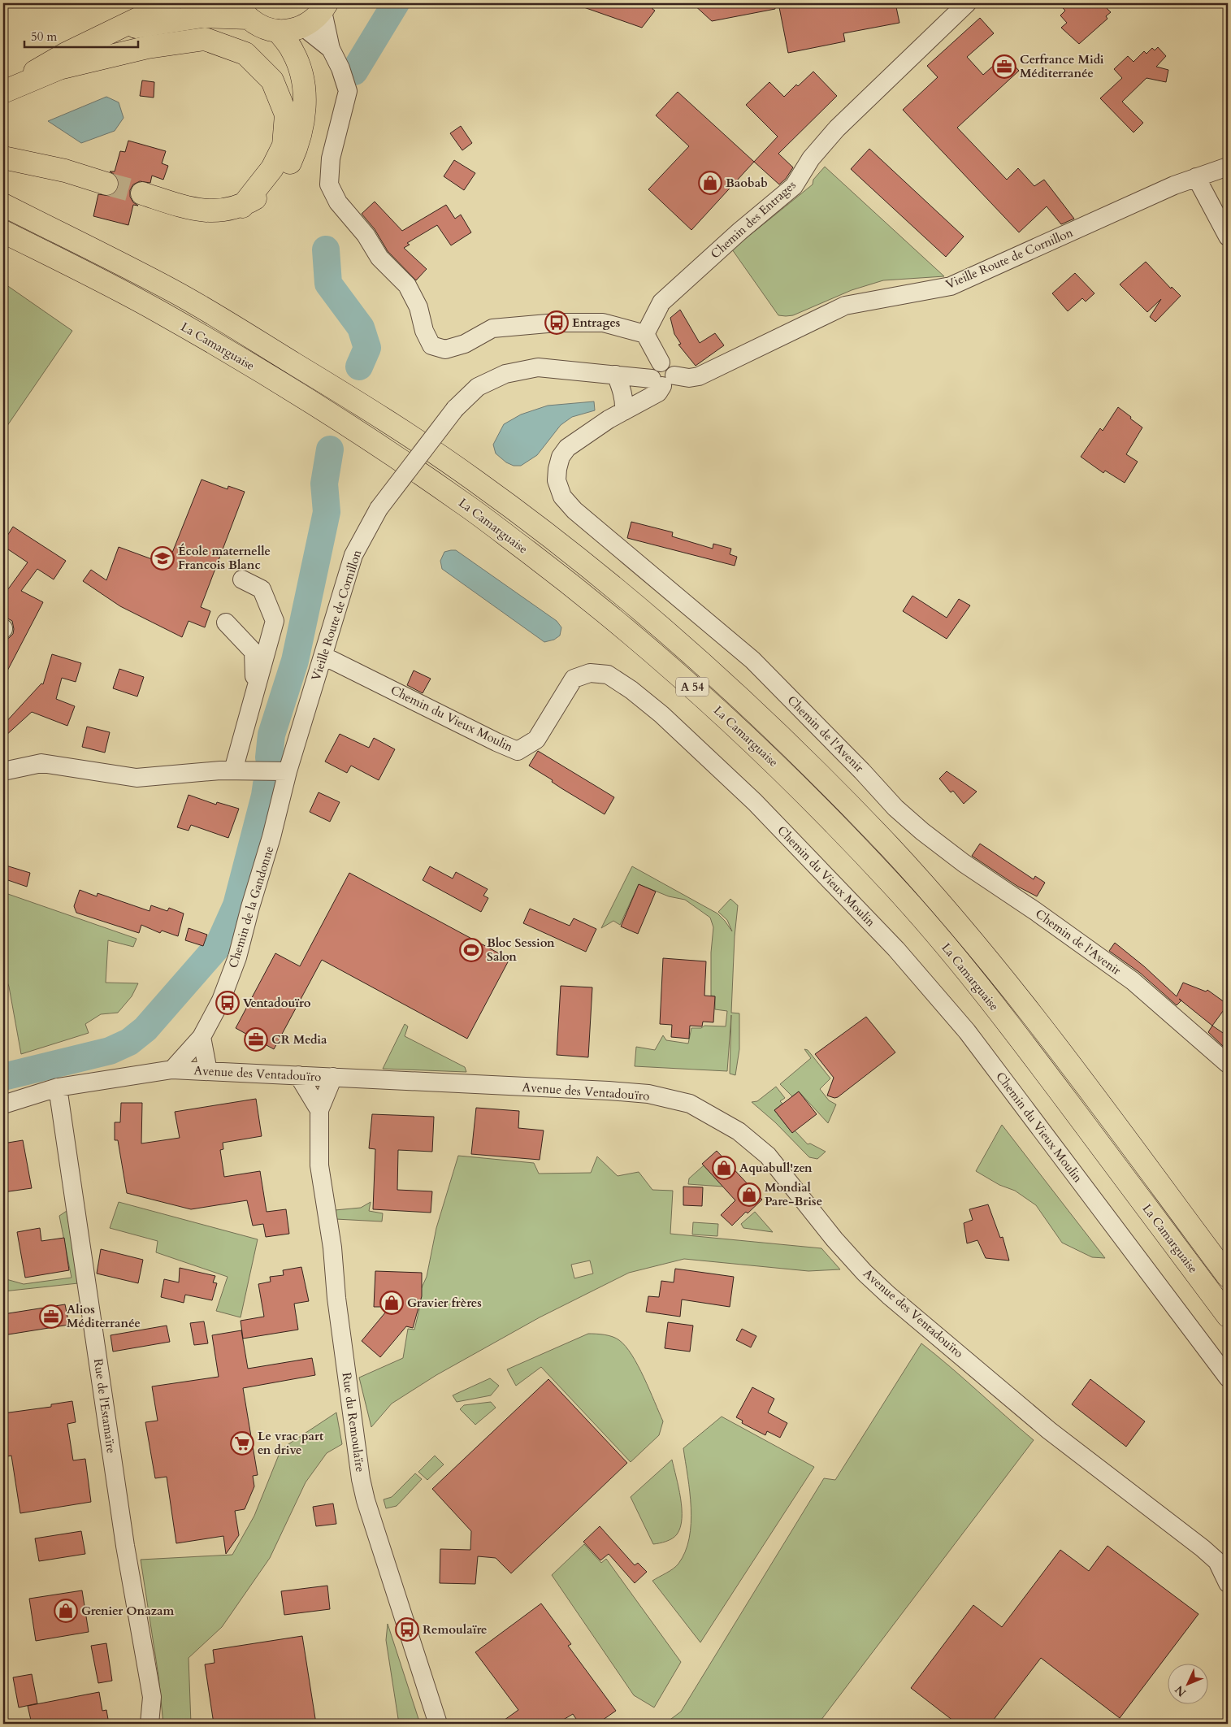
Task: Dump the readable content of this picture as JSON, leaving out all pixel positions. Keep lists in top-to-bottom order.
{
  "streets": {
    "main road": ["La Camarguaise", "A 54"],
    "street": [
      "Chemin des Entrages",
      "Vieille Route de Cornillon",
      "Chemin du Vieux Moulin",
      "Chemin de l'Avenir",
      "Chemin de la Gandonne",
      "Avenue des Ventadouïro",
      "Rue de l'Estamaïre",
      "Rue du Remoulaïre"
    ]
  },
  "crossings": [
    ["Vieille Route de Cornillon", "Chemin du Vieux Moulin"],
    ["Vieille Route de Cornillon", "Chemin de l'Avenir"],
    ["Vieille Route de Cornillon", "Chemin de la Gandonne"],
    ["Chemin de la Gandonne", "Avenue des Ventadouïro"],
    ["Avenue des Ventadouïro", "Rue de l'Estamaïre"],
    ["Avenue des Ventadouïro", "Rue du Remoulaïre"]
  ],
  "places": {
    "office": ["Cerfrance Midi Méditerranée", "CR Media", "Alios Méditerranée"],
    "shop": [
      "Baobab",
      "Aquabull'zen",
      "Mondial Pare-Brise",
      "Gravier frères",
      "Grenier Onazam"
    ],
    "bus stop": ["Entrages", "Ventadouïro", "Remoulaïre"],
    "school or university": ["École maternelle Francois Blanc"],
    "sports": ["Bloc Session Salon"],
    "supermarket": ["Le vrac part en drive"]
  },
  "scale_bar": "50 m",
  "north": "bottom left"
}
